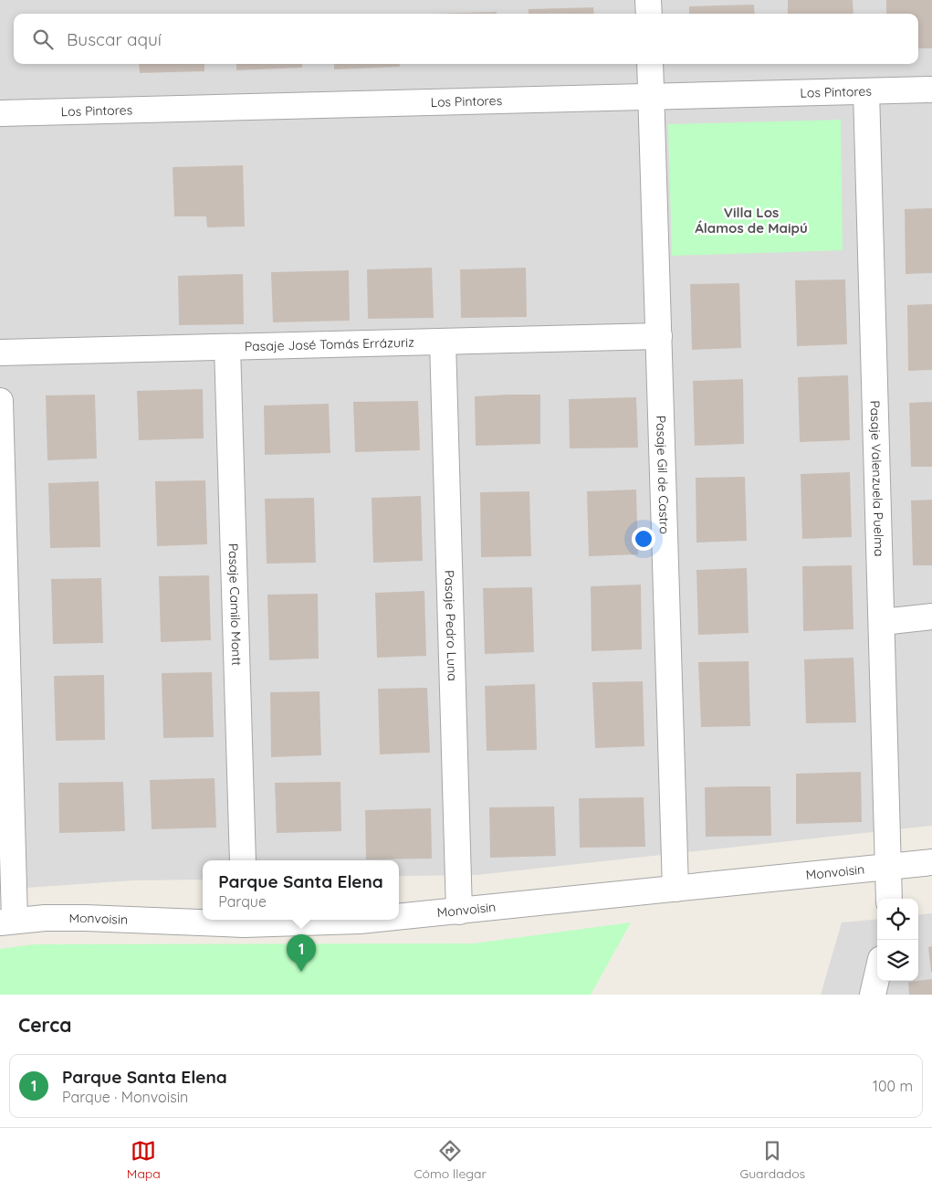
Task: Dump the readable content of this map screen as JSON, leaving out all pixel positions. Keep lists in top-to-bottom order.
{
  "streets": {
    "street": [
      "Los Pintores",
      "Pasaje José Tomás Errázuriz",
      "Pasaje Gil de Castro",
      "Pasaje Valenzuela Puelma",
      "Pasaje Camilo Montt",
      "Pasaje Pedro Luna",
      "Monvoisin"
    ]
  },
  "crossings": [
    ["Los Pintores", "Pasaje Gil de Castro"],
    ["Los Pintores", "Pasaje Valenzuela Puelma"],
    ["Pasaje José Tomás Errázuriz", "Pasaje Gil de Castro"],
    ["Pasaje José Tomás Errázuriz", "Pasaje Camilo Montt"],
    ["Pasaje José Tomás Errázuriz", "Pasaje Pedro Luna"],
    ["Pasaje Gil de Castro", "Monvoisin"],
    ["Pasaje Valenzuela Puelma", "Monvoisin"],
    ["Pasaje Pedro Luna", "Monvoisin"]
  ],
  "districts": ["Villa Los Álamos de Maipú"],
  "page": {
    "search": "Buscar aquí",
    "popup": ["Parque Santa Elena", "Parque"],
    "pins": "1",
    "heading": "Cerca",
    "list": [
      {
        "mark": "1",
        "name": "Parque Santa Elena",
        "note": "Parque · Monvoisin",
        "value": "100 m"
      }
    ],
    "nav": ["Mapa", "Cómo llegar", "Guardados"]
  }
}
